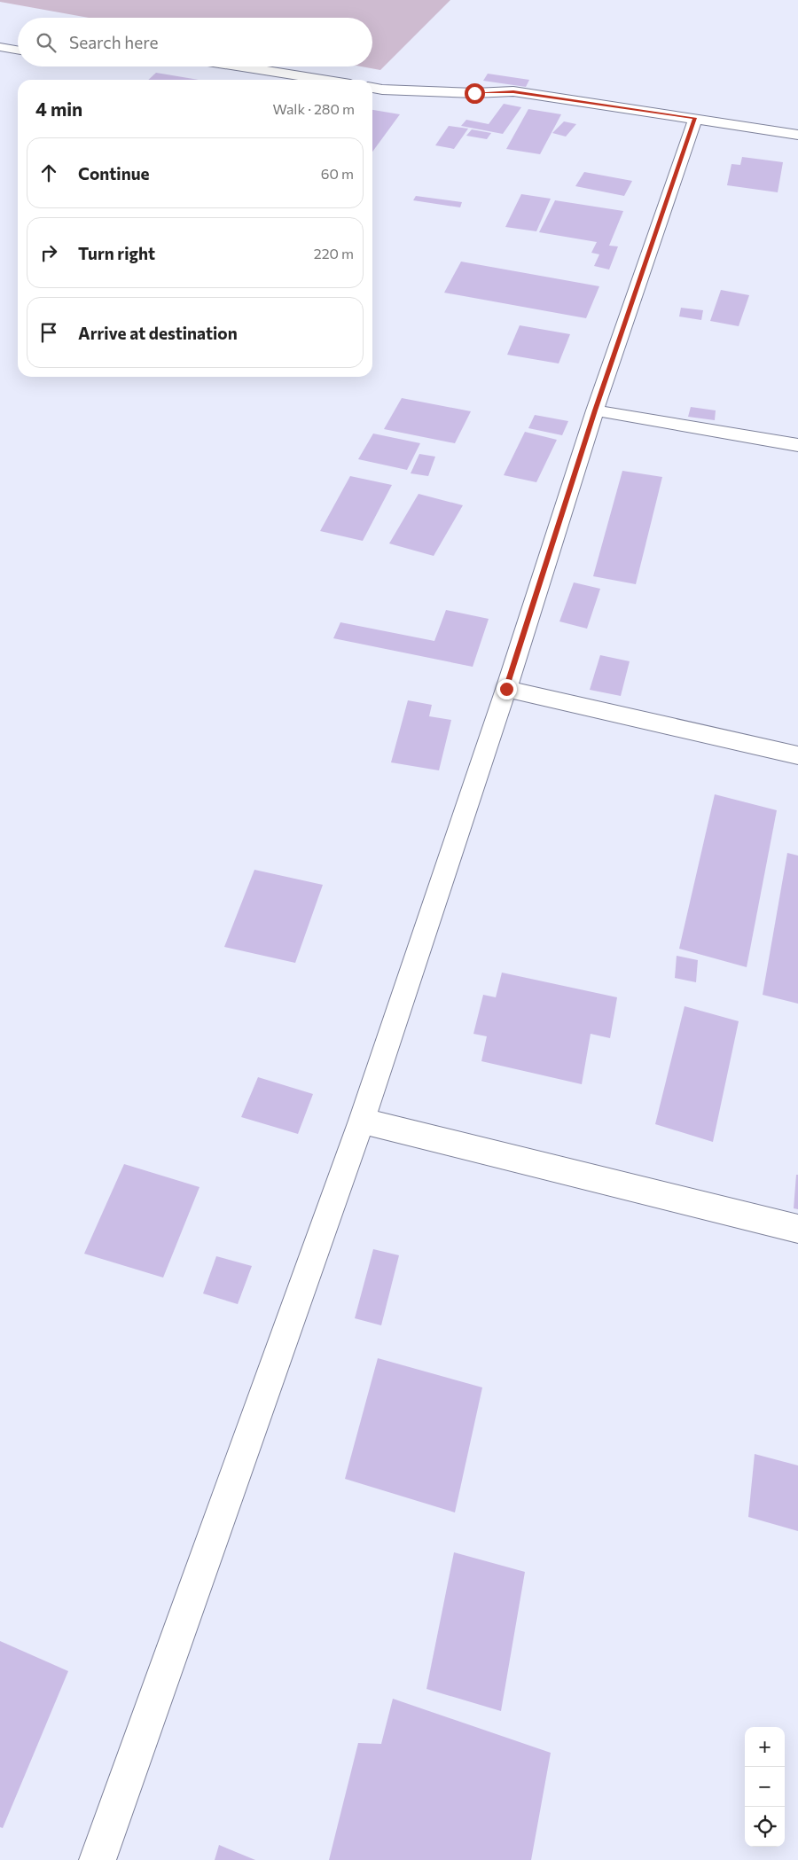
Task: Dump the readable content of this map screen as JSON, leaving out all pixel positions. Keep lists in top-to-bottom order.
{
  "page": {
    "search": "Search here",
    "heading": ["4 min", "Walk · 280 m"],
    "list": [
      ["Continue", "60 m"],
      ["Turn right", "220 m"],
      "Arrive at destination"
    ],
    "map_buttons": ["+", "−"]
  }
}
